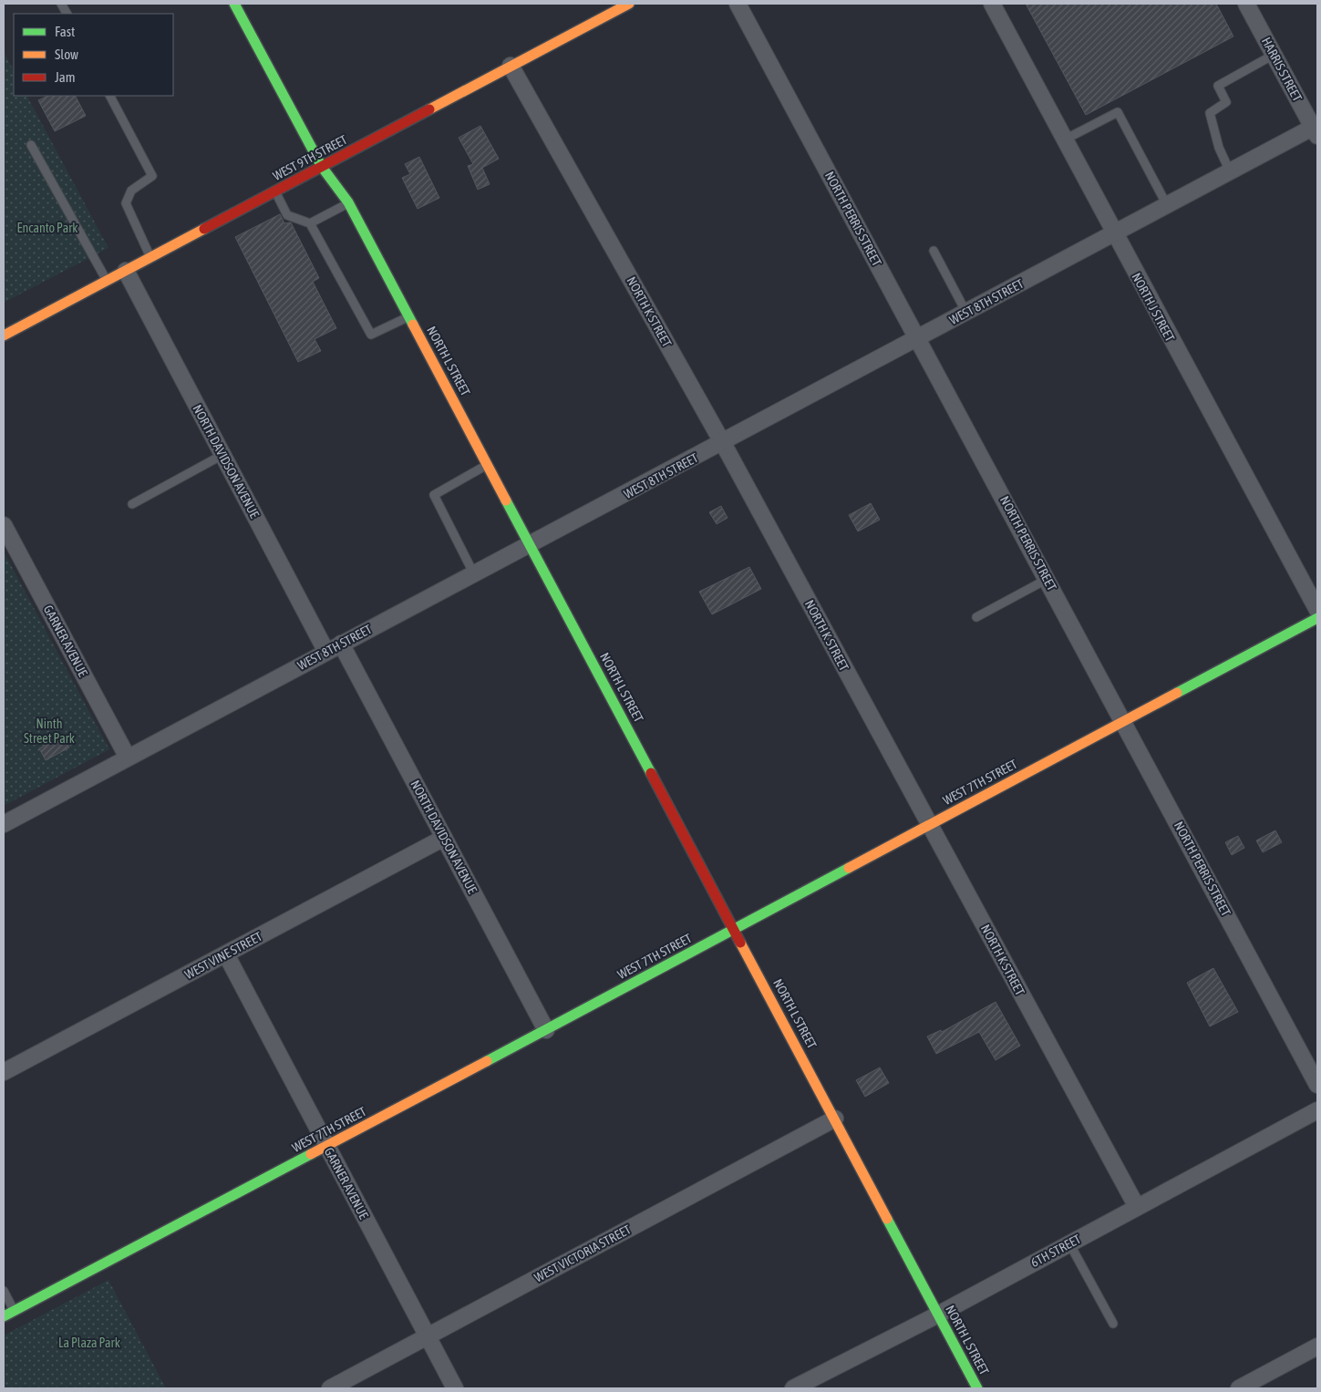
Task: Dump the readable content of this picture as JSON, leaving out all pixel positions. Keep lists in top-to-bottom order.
{
  "streets": {
    "street": [
      "HARRIS STREET",
      "WEST 9TH STREET",
      "NORTH PERRIS STREET",
      "WEST 8TH STREET",
      "NORTH J STREET",
      "NORTH K STREET",
      "NORTH L STREET",
      "NORTH DAVIDSON AVENUE",
      "GARNER AVENUE",
      "WEST 7TH STREET",
      "WEST VINE STREET",
      "6TH STREET",
      "WEST VICTORIA STREET"
    ]
  },
  "crossings": [
    ["HARRIS STREET", "WEST 8TH STREET"],
    ["WEST 9TH STREET", "NORTH K STREET"],
    ["WEST 9TH STREET", "NORTH L STREET"],
    ["WEST 9TH STREET", "NORTH DAVIDSON AVENUE"],
    ["NORTH PERRIS STREET", "WEST 8TH STREET"],
    ["NORTH PERRIS STREET", "WEST 7TH STREET"],
    ["WEST 8TH STREET", "NORTH J STREET"],
    ["WEST 8TH STREET", "NORTH K STREET"],
    ["WEST 8TH STREET", "NORTH L STREET"],
    ["WEST 8TH STREET", "NORTH DAVIDSON AVENUE"],
    ["WEST 8TH STREET", "GARNER AVENUE"],
    ["NORTH K STREET", "WEST 7TH STREET"],
    ["NORTH K STREET", "6TH STREET"],
    ["NORTH L STREET", "WEST 7TH STREET"],
    ["NORTH L STREET", "6TH STREET"],
    ["NORTH L STREET", "WEST VICTORIA STREET"],
    ["NORTH DAVIDSON AVENUE", "WEST 7TH STREET"],
    ["NORTH DAVIDSON AVENUE", "WEST VINE STREET"],
    ["GARNER AVENUE", "WEST 7TH STREET"],
    ["GARNER AVENUE", "WEST VINE STREET"],
    ["GARNER AVENUE", "WEST VICTORIA STREET"]
  ],
  "parks": ["Encanto Park", "Ninth Street Park", "La Plaza Park"],
  "legend": ["Fast", "Slow", "Jam"]
}
